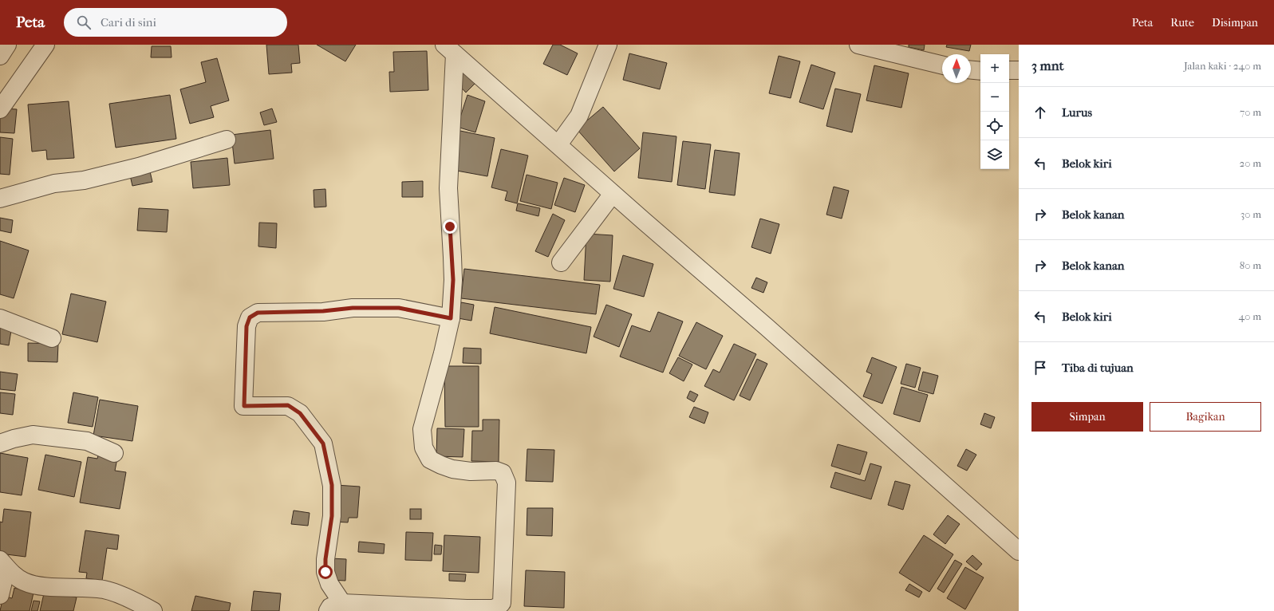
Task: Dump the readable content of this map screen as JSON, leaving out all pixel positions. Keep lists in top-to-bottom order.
{
  "north": "top",
  "page": {
    "header": "Peta",
    "search": "Cari di sini",
    "nav": ["Peta", "Rute", "Disimpan"],
    "heading": ["3 mnt", "Jalan kaki · 240 m"],
    "map_buttons": ["+", "−"],
    "list": [
      ["Lurus", "70 m"],
      ["Belok kiri", "20 m"],
      ["Belok kanan", "30 m"],
      ["Belok kanan", "80 m"],
      ["Belok kiri", "40 m"],
      "Tiba di tujuan"
    ],
    "buttons": ["Simpan", "Bagikan"]
  }
}
